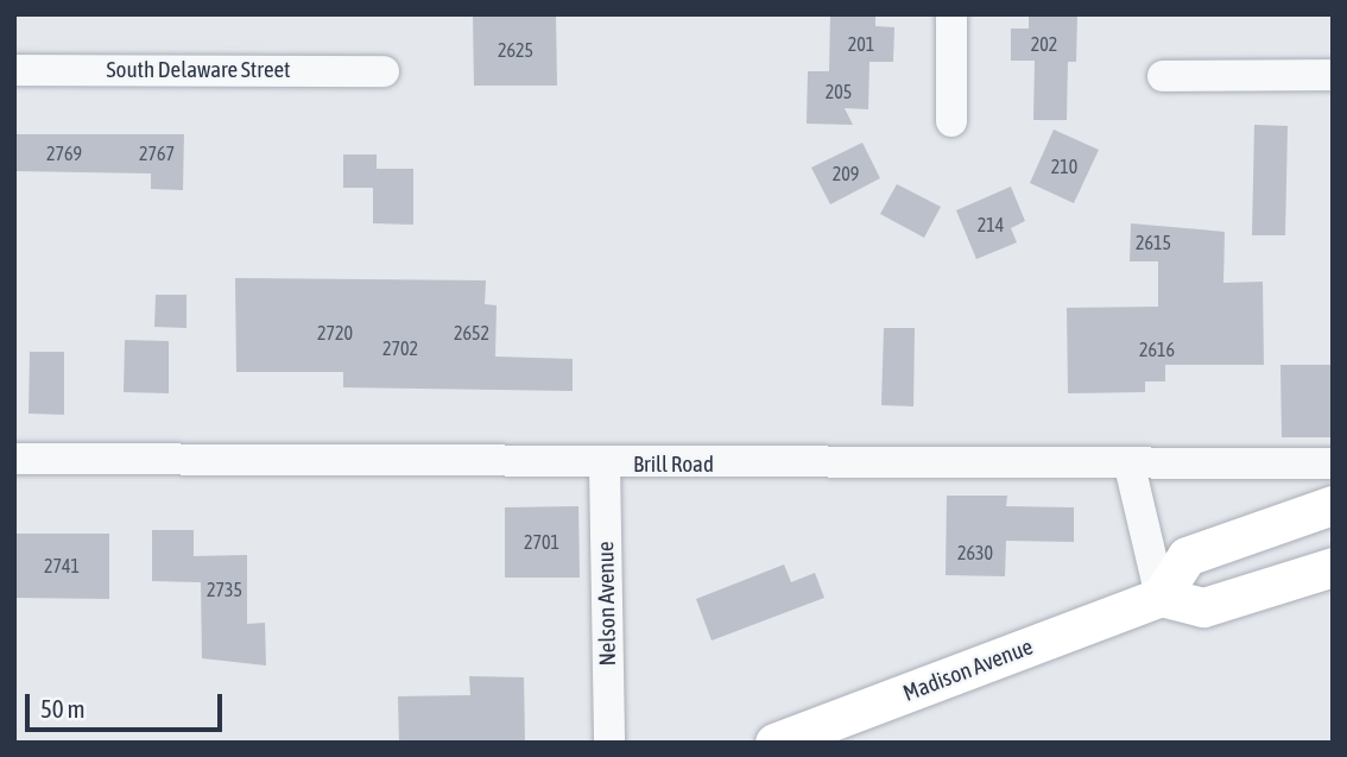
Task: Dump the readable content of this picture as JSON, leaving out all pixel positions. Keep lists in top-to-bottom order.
{
  "streets": {
    "main road": ["Madison Avenue"],
    "street": ["South Delaware Street", "Brill Road", "Nelson Avenue"]
  },
  "crossings": [
    ["Brill Road", "Nelson Avenue"]
  ],
  "house_numbers": [
    "201",
    "202",
    "2625",
    "205",
    "2769",
    "2767",
    "210",
    "209",
    "214",
    "2615",
    "2720",
    "2652",
    "2702",
    "2616",
    "2701",
    "2630",
    "2741",
    "2735"
  ],
  "scale_bar": "50 m"
}
